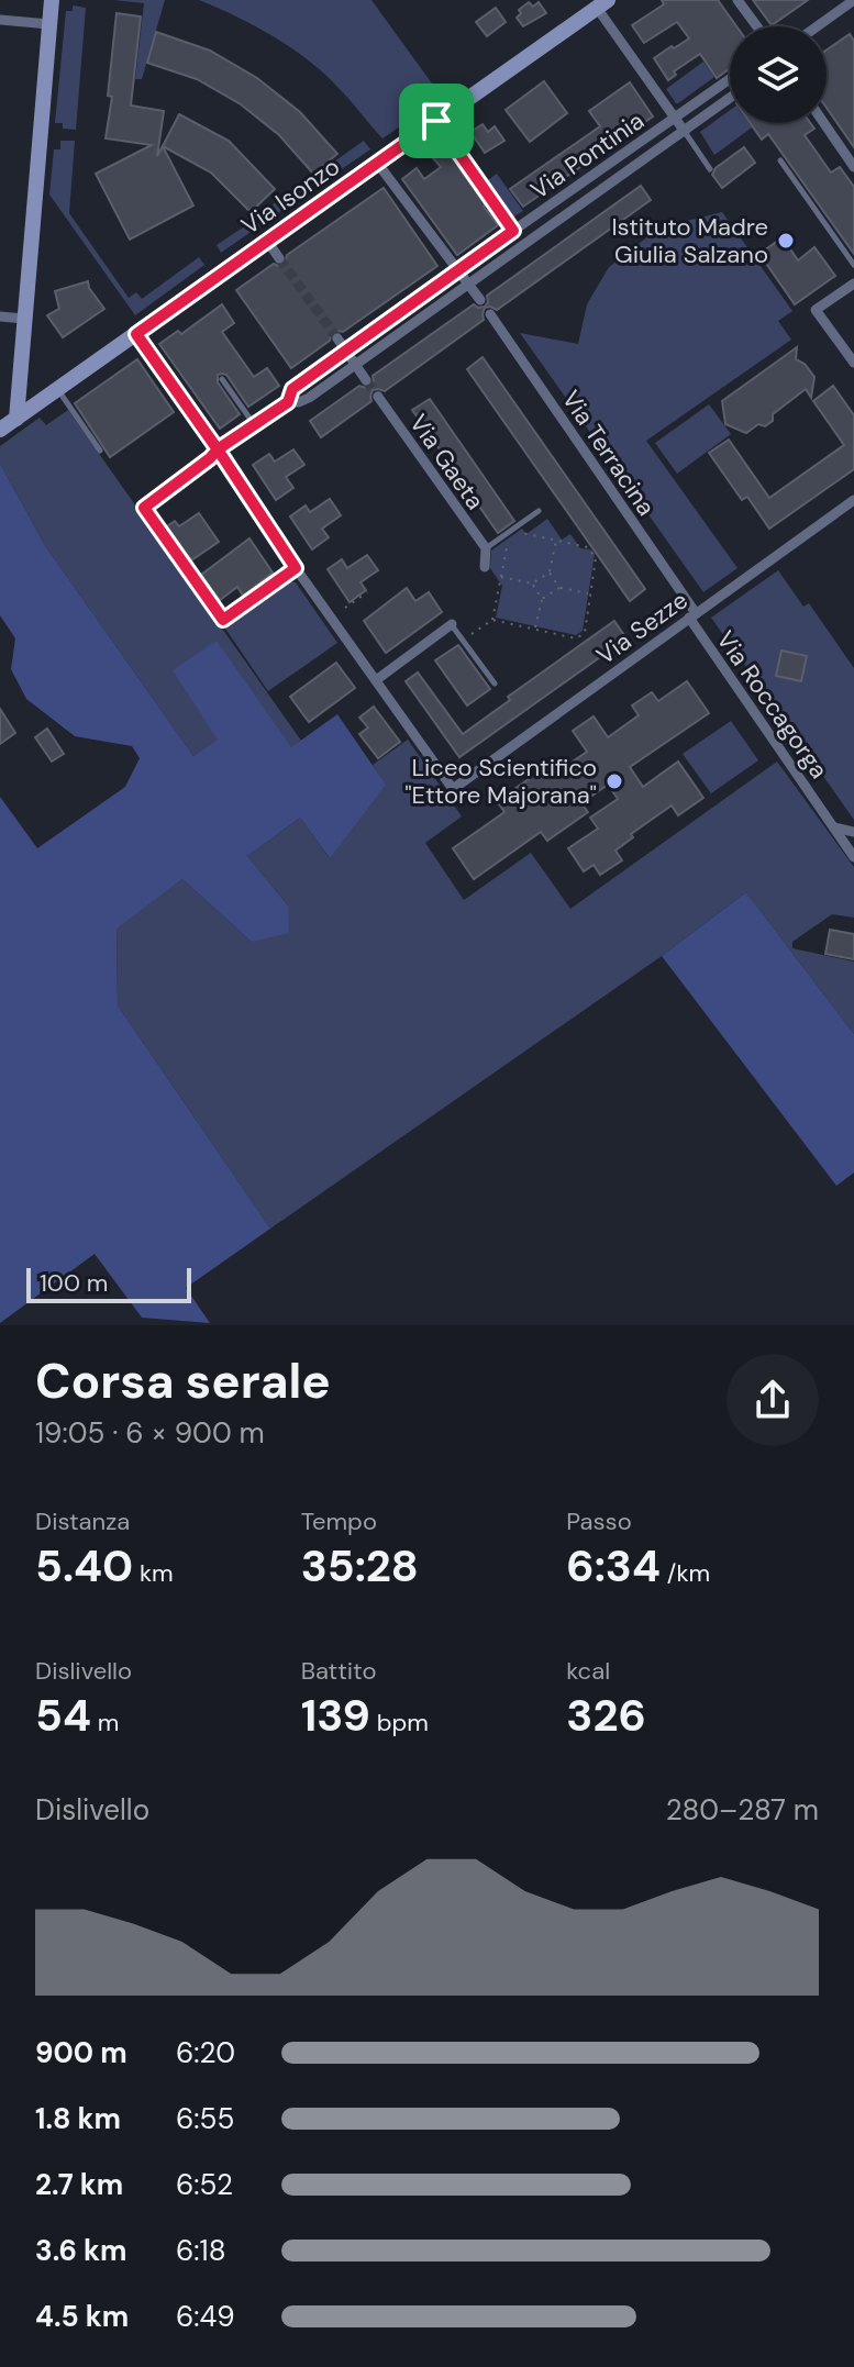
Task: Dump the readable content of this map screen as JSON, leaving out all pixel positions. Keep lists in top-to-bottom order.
{
  "streets": {
    "main road": ["Via Isonzo"],
    "street": [
      "Via Pontinia",
      "Via Terracina",
      "Via Gaeta",
      "Via Sezze",
      "Via Roccagorga"
    ]
  },
  "crossings": [
    ["Via Terracina", "Via Sezze"],
    ["Via Terracina", "Via Roccagorga"],
    ["Via Sezze", "Via Roccagorga"]
  ],
  "places": ["Istituto Madre Giulia Salzano", "Liceo Scientifico \"Ettore Majorana\""],
  "scale_bar": "100 m",
  "page": {
    "scale": "100 m",
    "heading": ["Corsa serale", "19:05 · 6 × 900 m"],
    "stats": [
      ["Distanza", "5.40 km"],
      ["Tempo", "35:28"],
      ["Passo", "6:34 /km"],
      ["Dislivello", "54 m"],
      ["Battito", "139 bpm"],
      ["kcal", "326"]
    ],
    "chart": ["Dislivello", "280–287 m"],
    "list": [
      {
        "name": "900 m",
        "note": "6:20"
      },
      {
        "name": "1.8 km",
        "note": "6:55"
      },
      {
        "name": "2.7 km",
        "note": "6:52"
      },
      {
        "name": "3.6 km",
        "note": "6:18"
      },
      {
        "name": "4.5 km",
        "note": "6:49"
      }
    ]
  }
}
